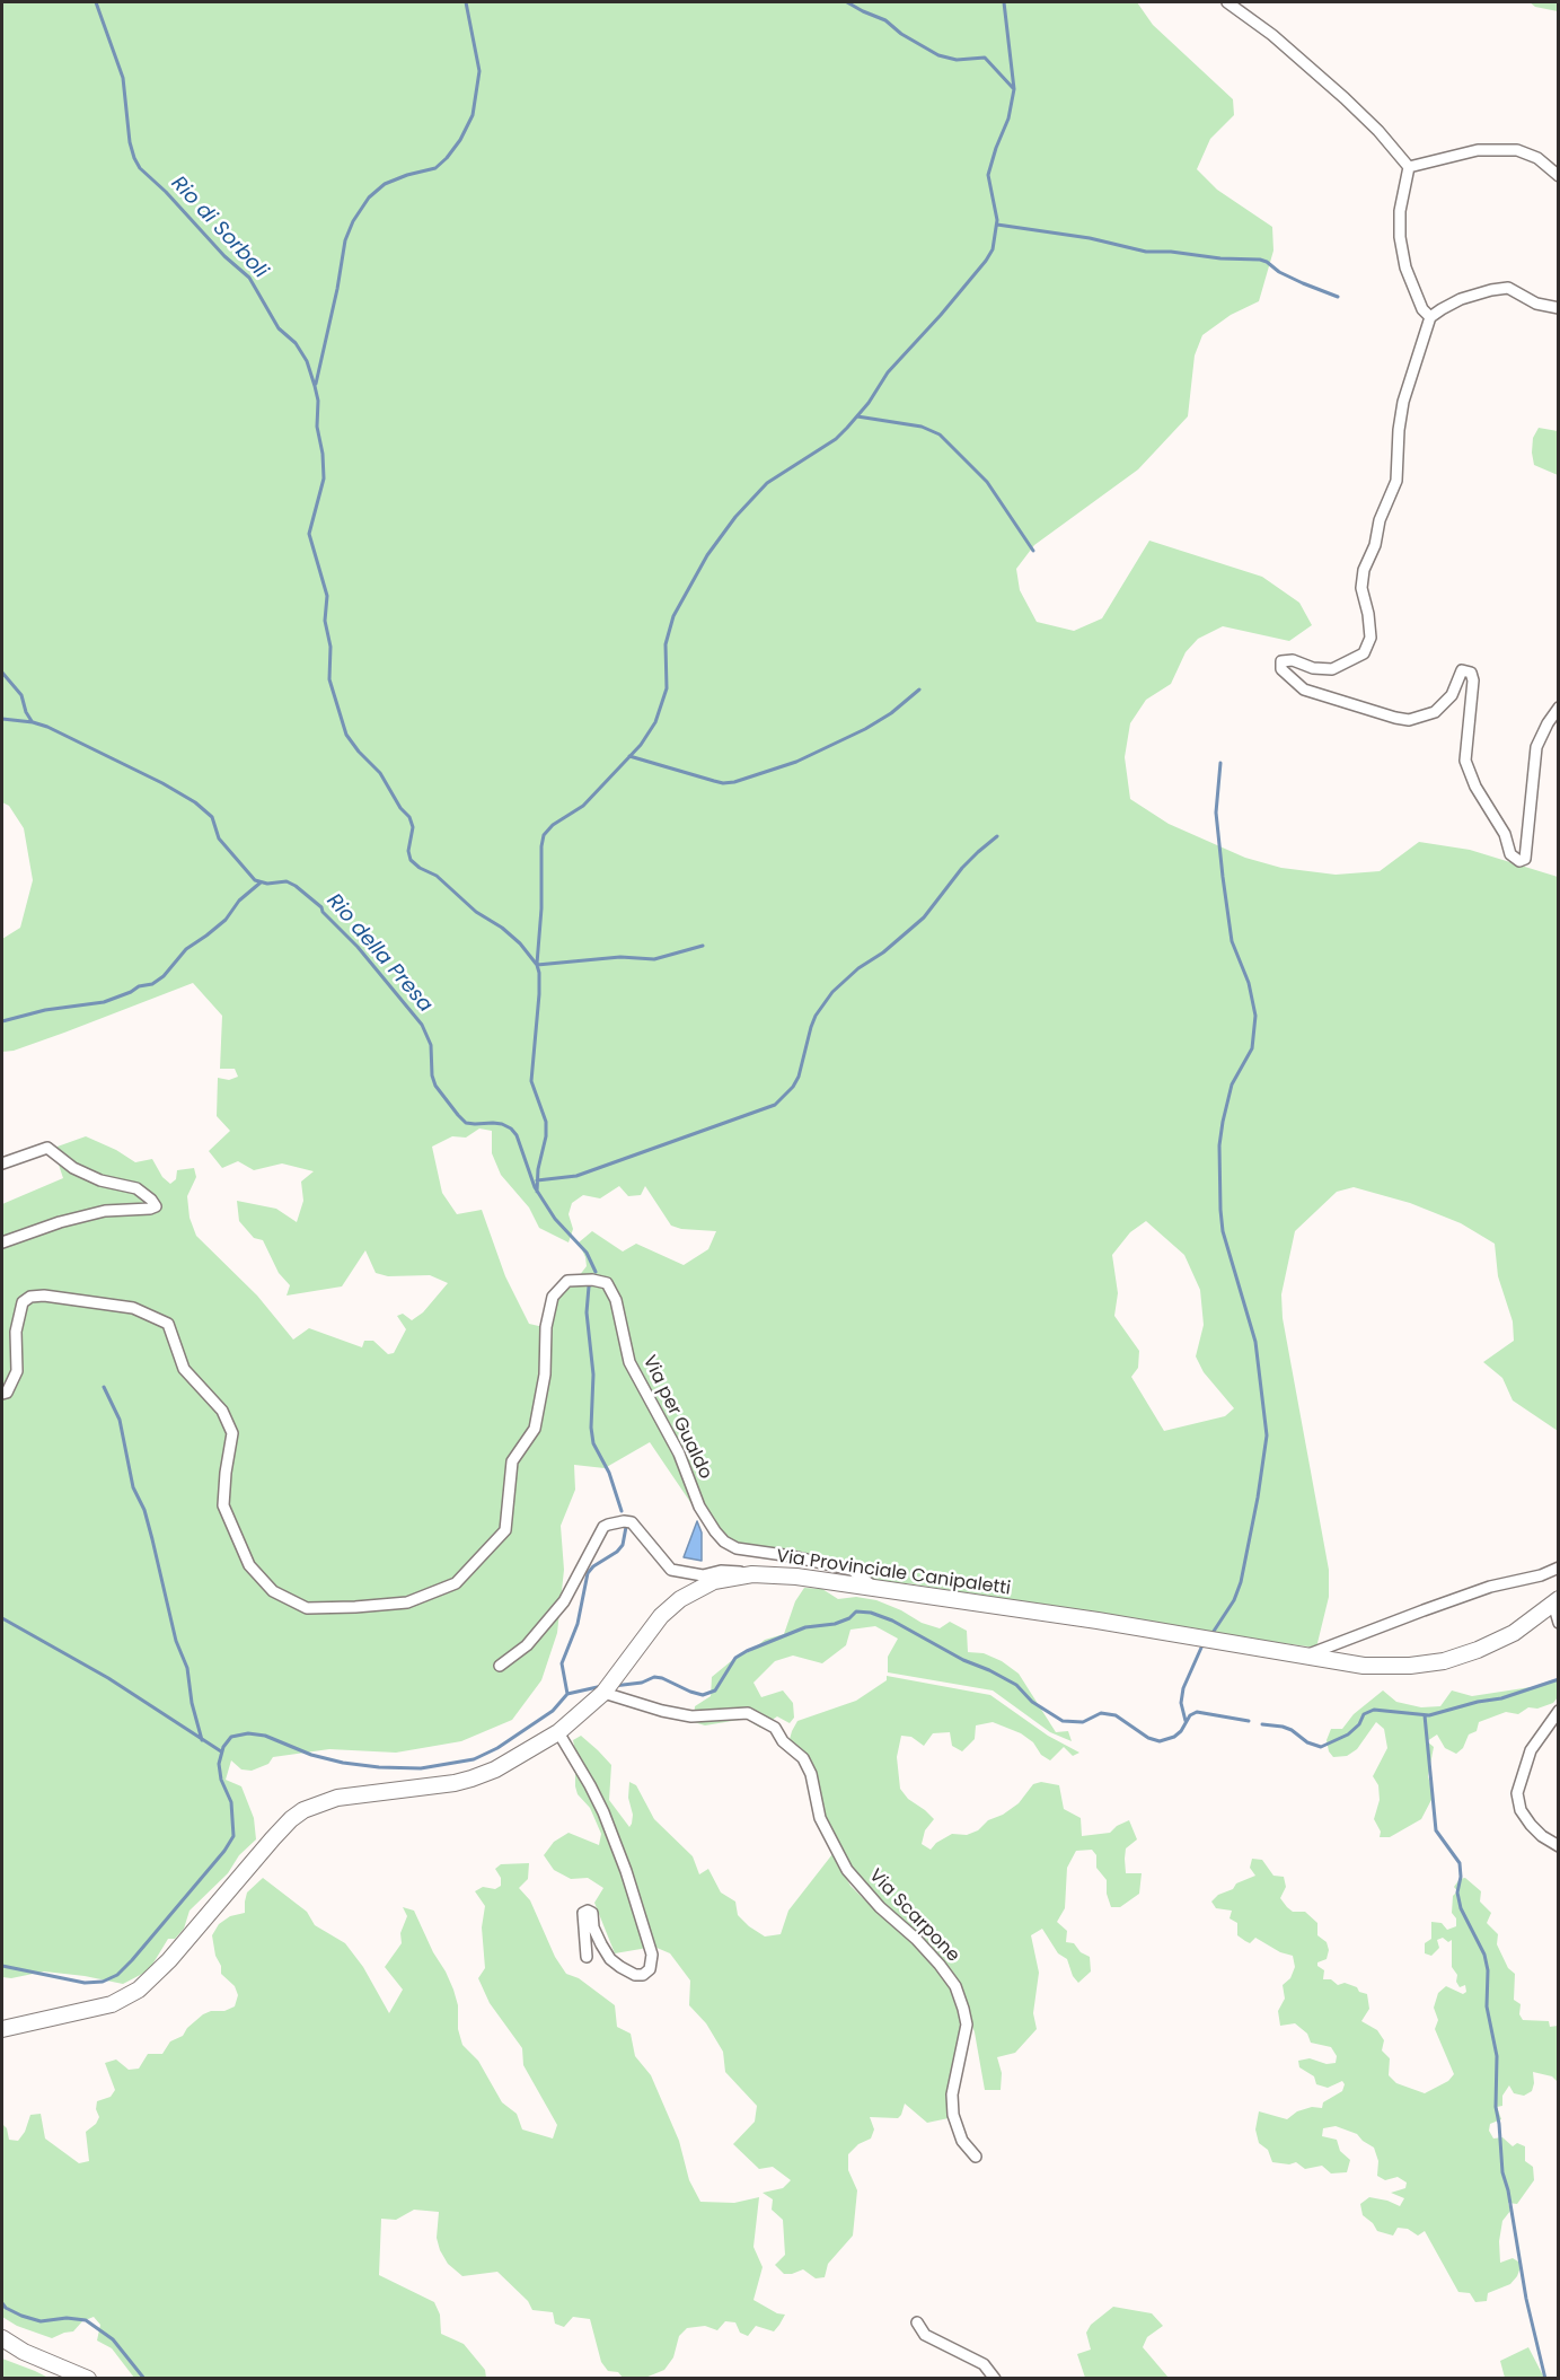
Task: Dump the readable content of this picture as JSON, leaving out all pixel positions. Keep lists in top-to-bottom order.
{
  "streets": {
    "main road": ["Via Provinciale Canipaletti"],
    "street": ["Via per Gualdo", "Via Scarpone"]
  },
  "crossings": [
    ["Via per Gualdo", "Via Provinciale Canipaletti"],
    ["Via Provinciale Canipaletti", "Via Scarpone"]
  ],
  "water": ["Rio di Sorboli", "Rio della Presa"]
}
